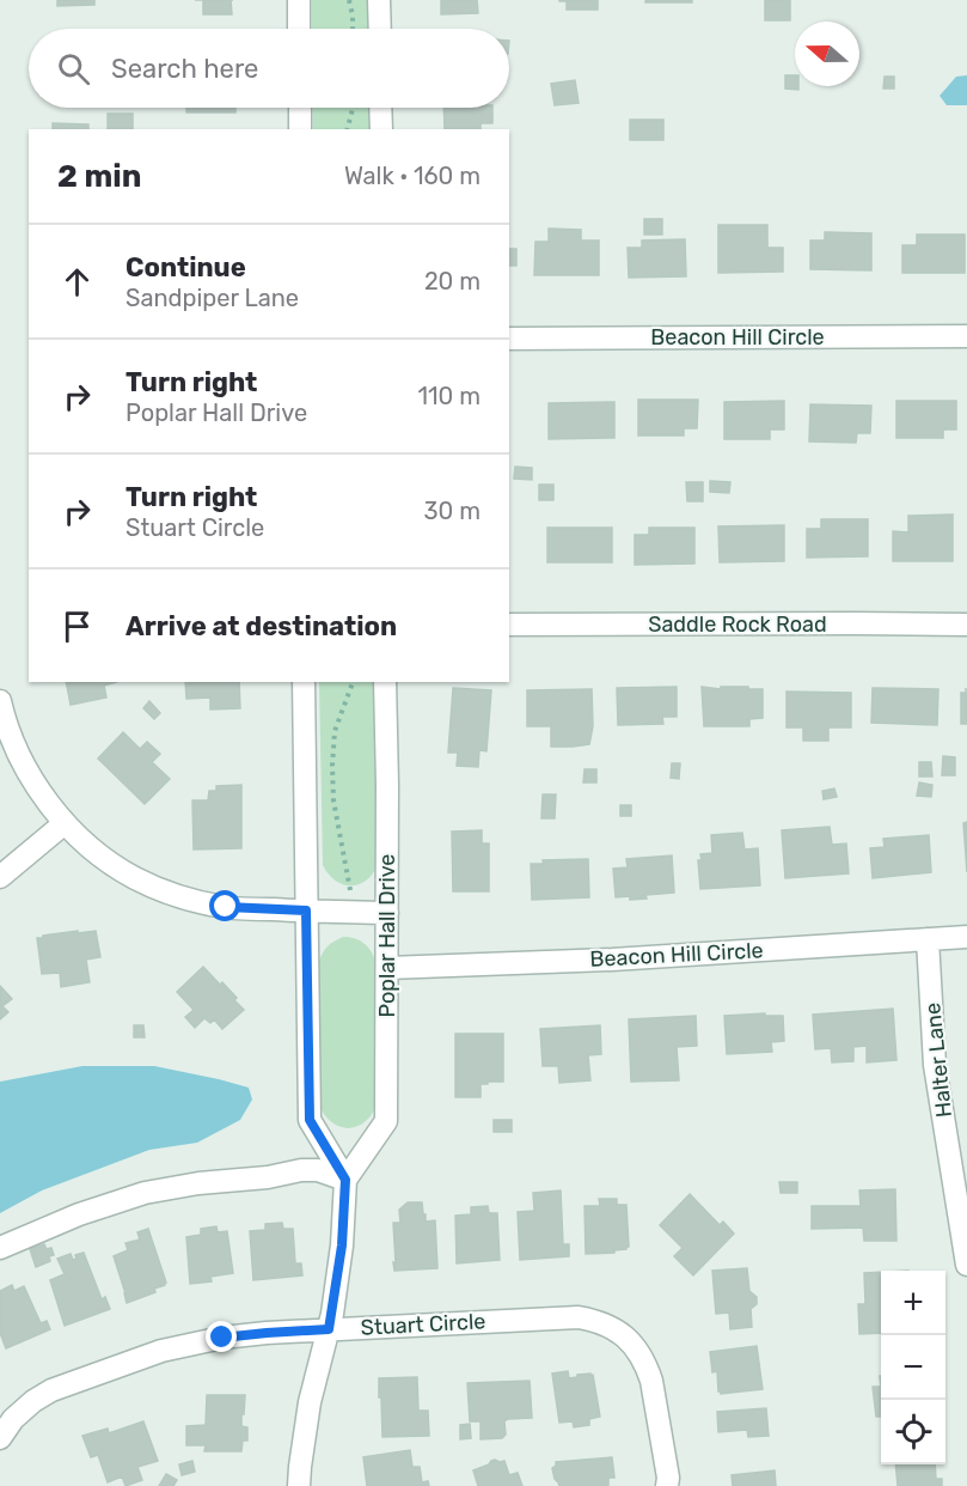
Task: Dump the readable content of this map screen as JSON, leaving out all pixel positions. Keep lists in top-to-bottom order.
{
  "streets": {
    "street": [
      "Beacon Hill Circle",
      "Saddle Rock Road",
      "Poplar Hall Drive",
      "Halter Lane",
      "Stuart Circle"
    ]
  },
  "crossings": [
    ["Beacon Hill Circle", "Poplar Hall Drive"],
    ["Beacon Hill Circle", "Halter Lane"]
  ],
  "north": "left",
  "page": {
    "search": "Search here",
    "heading": ["2 min", "Walk · 160 m"],
    "list": [
      ["Continue", "Sandpiper Lane", "20 m"],
      ["Turn right", "Poplar Hall Drive", "110 m"],
      ["Turn right", "Stuart Circle", "30 m"],
      "Arrive at destination"
    ],
    "map_buttons": ["+", "−"]
  }
}
